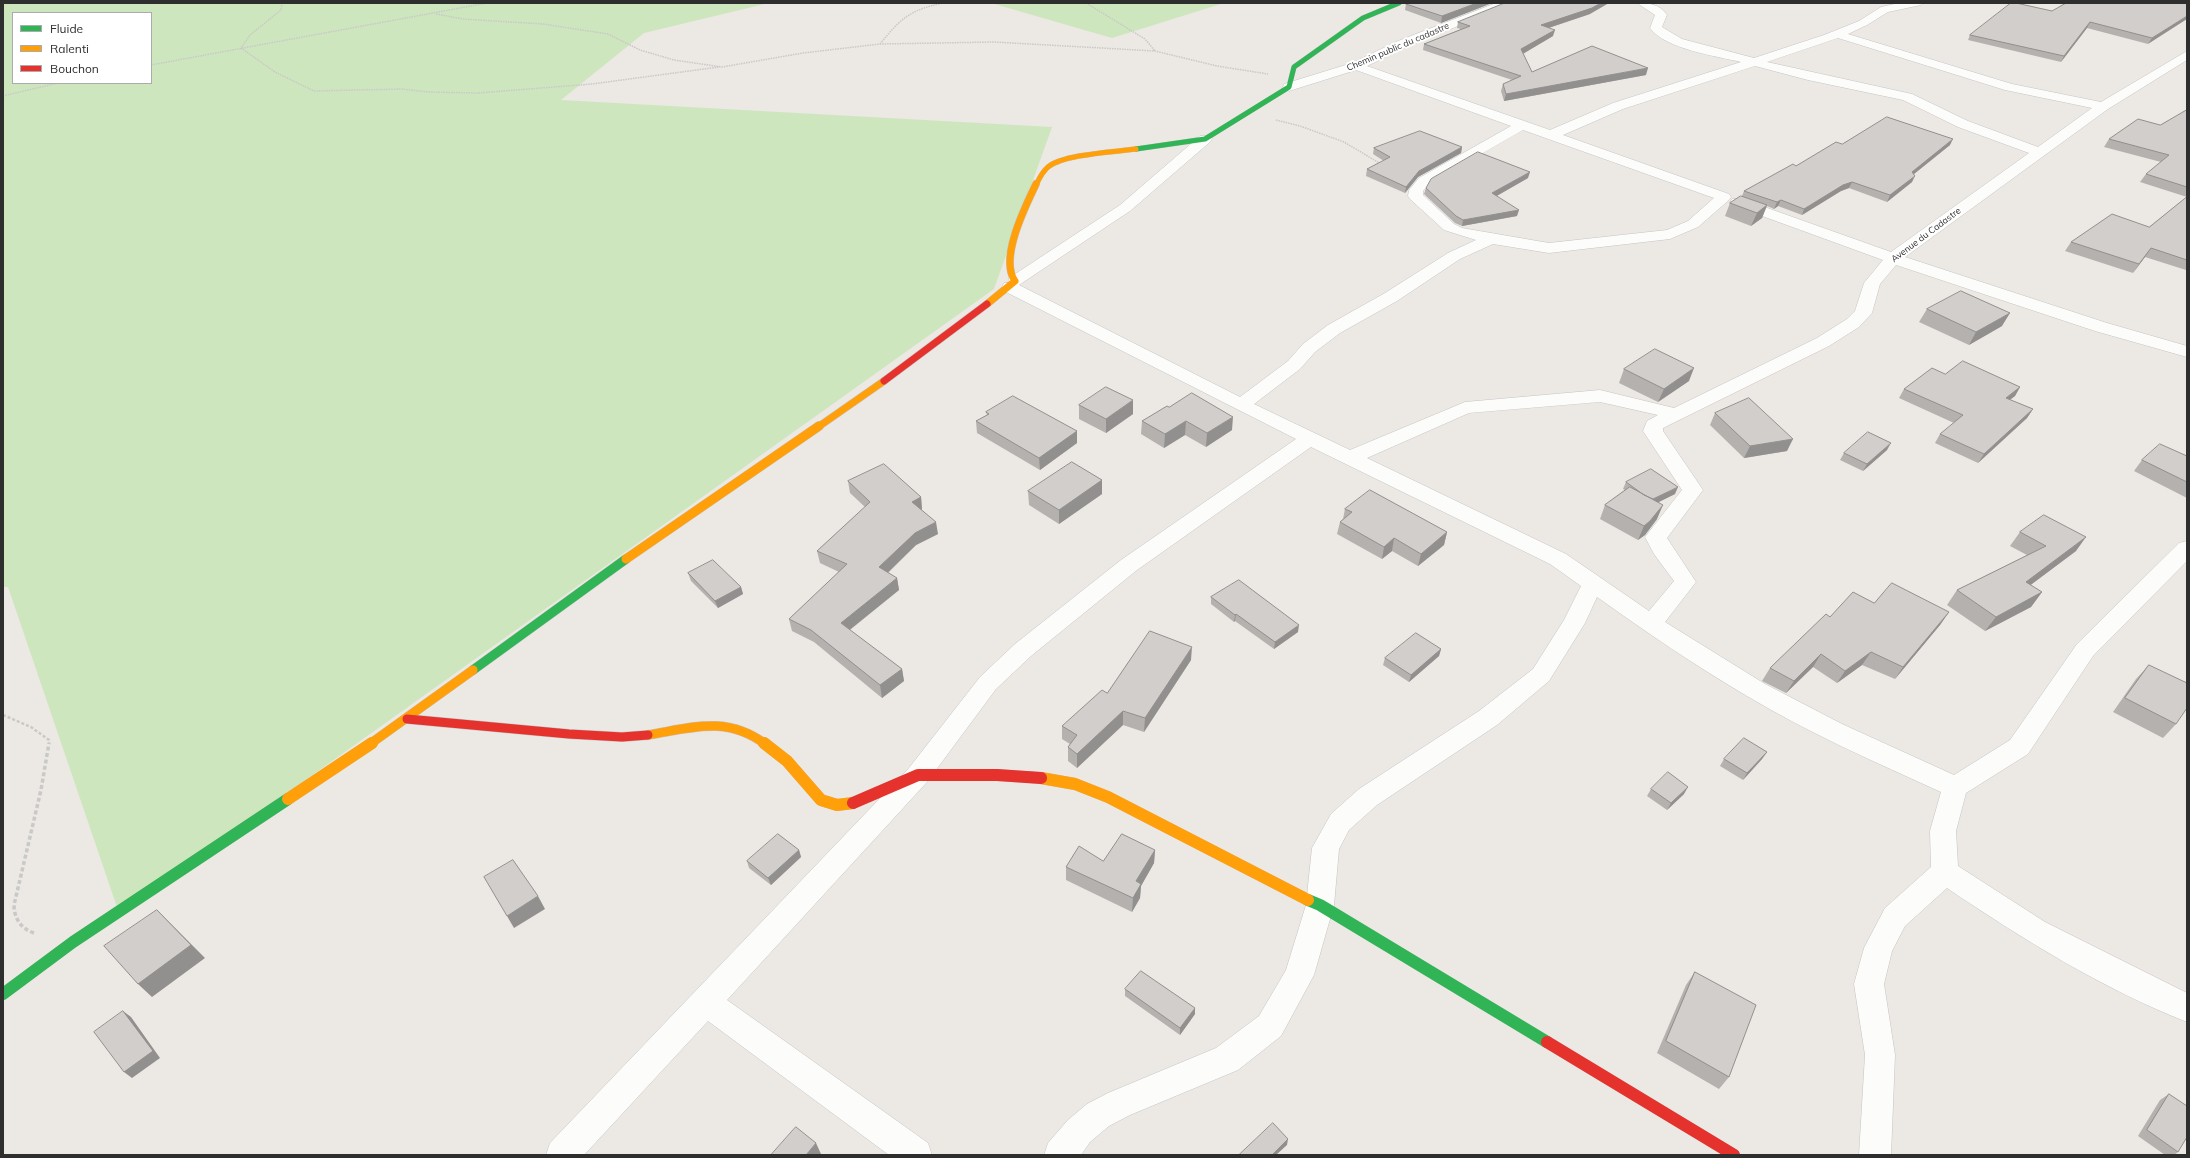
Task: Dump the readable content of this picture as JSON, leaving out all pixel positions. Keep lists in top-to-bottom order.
{
  "streets": {
    "street": ["Chemin public du cadastre", "Avenue du Cadastre"]
  },
  "legend": ["Fluide", "Ralenti", "Bouchon"]
}
